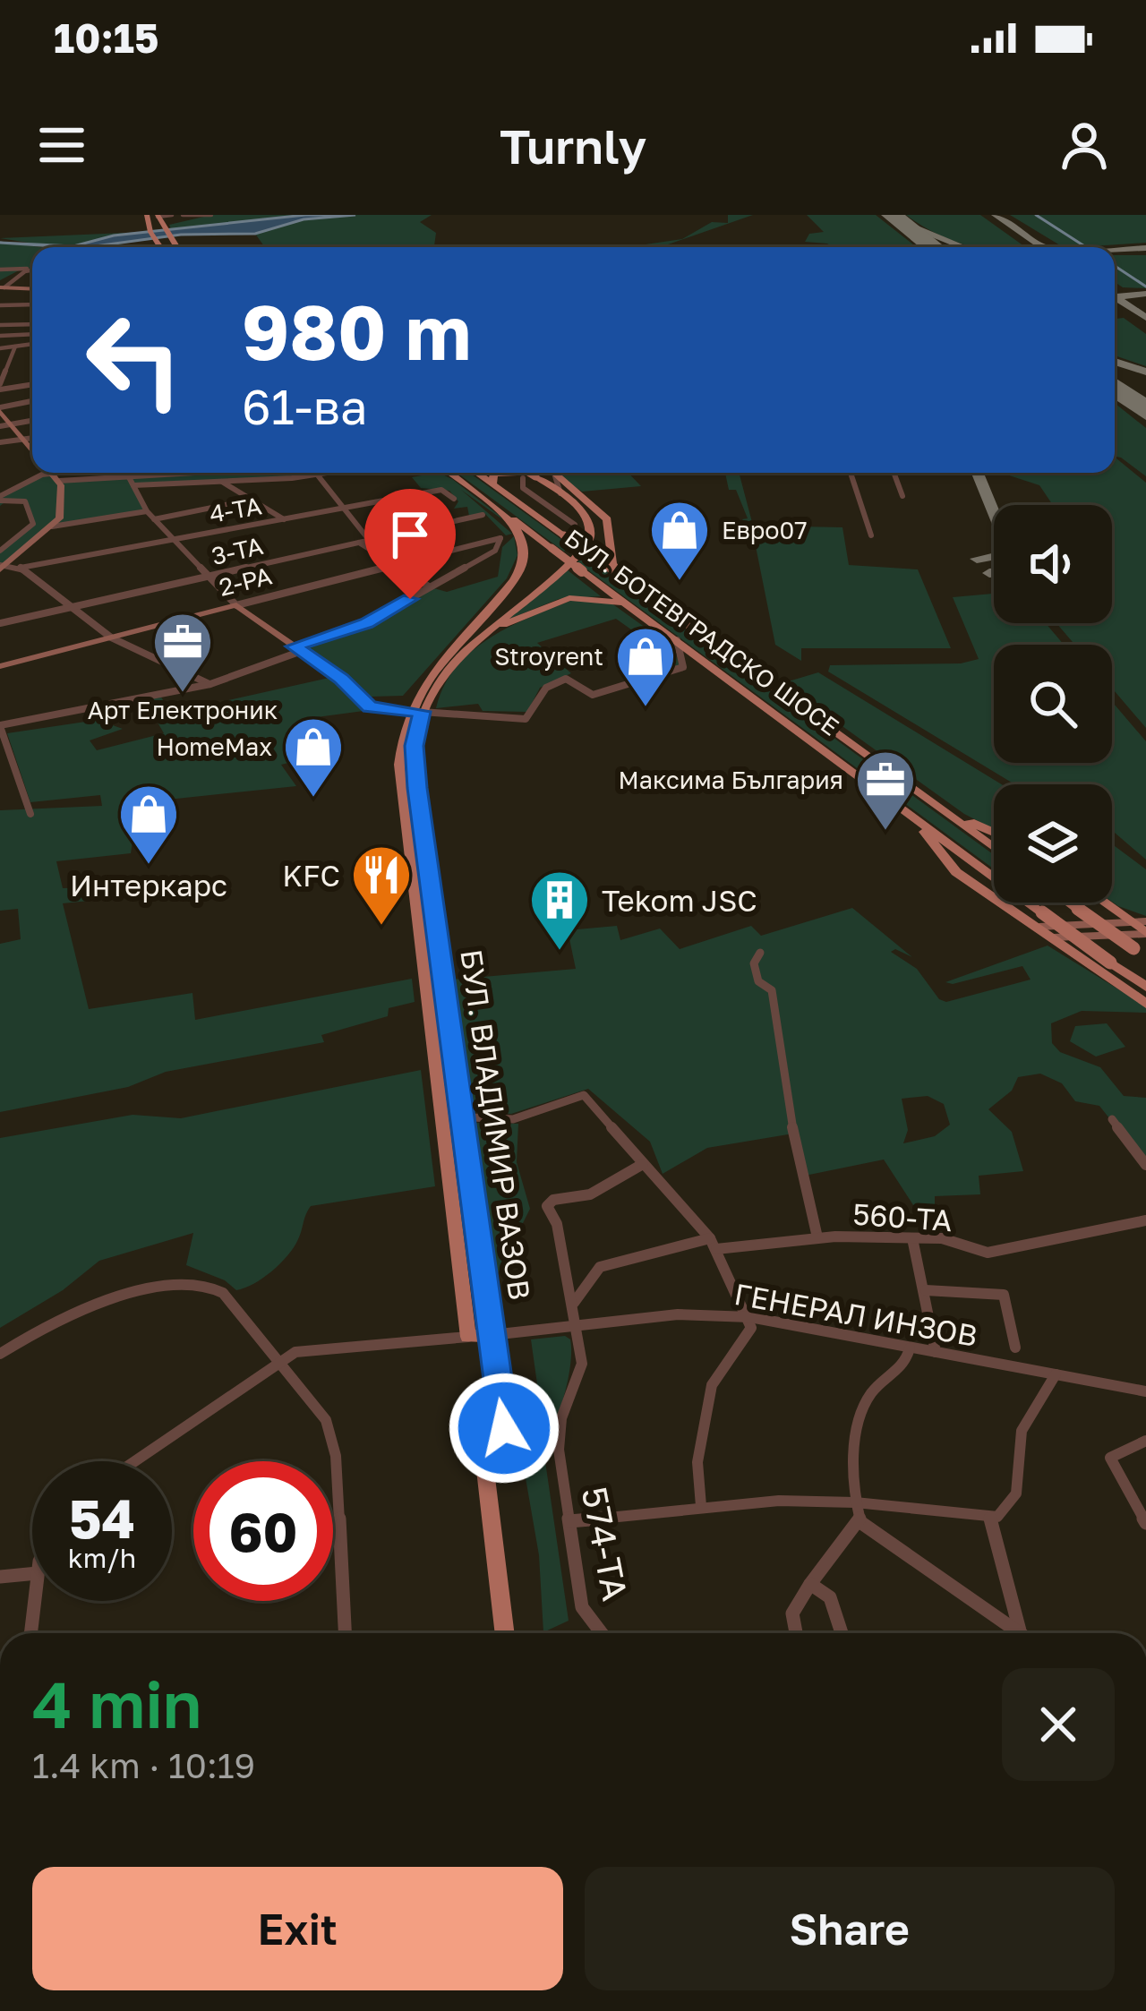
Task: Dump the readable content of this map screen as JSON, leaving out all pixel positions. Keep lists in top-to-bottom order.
{
  "streets": {
    "main road": ["БУЛ. БОТЕВГРАДСКО ШОСЕ", "БУЛ. ВЛАДИМИР ВАЗОВ"],
    "street": [
      "4-ТА",
      "3-ТА",
      "2-РА",
      "560-ТА",
      "ГЕНЕРАЛ ИНЗОВ",
      "574-ТА"
    ]
  },
  "crossings": [
    ["БУЛ. ВЛАДИМИР ВАЗОВ", "ГЕНЕРАЛ ИНЗОВ"],
    ["560-ТА", "574-ТА"],
    ["ГЕНЕРАЛ ИНЗОВ", "574-ТА"]
  ],
  "places": {
    "shop": [
      "Евро07",
      "Stroyrent",
      "HomeMax",
      "Интеркарс"
    ],
    "office": ["Арт Електроник", "Максима България"],
    "restaurant": ["KFC"],
    "building": ["Tekom JSC"]
  },
  "page": {
    "status": "10:15",
    "header": "Turnly",
    "turn": ["980 m", "61-ва"],
    "speed": "54 km/h",
    "limit": "60",
    "heading": ["4 min", "1.4 km · 10:19"],
    "buttons": ["Exit", "Share"]
  }
}
